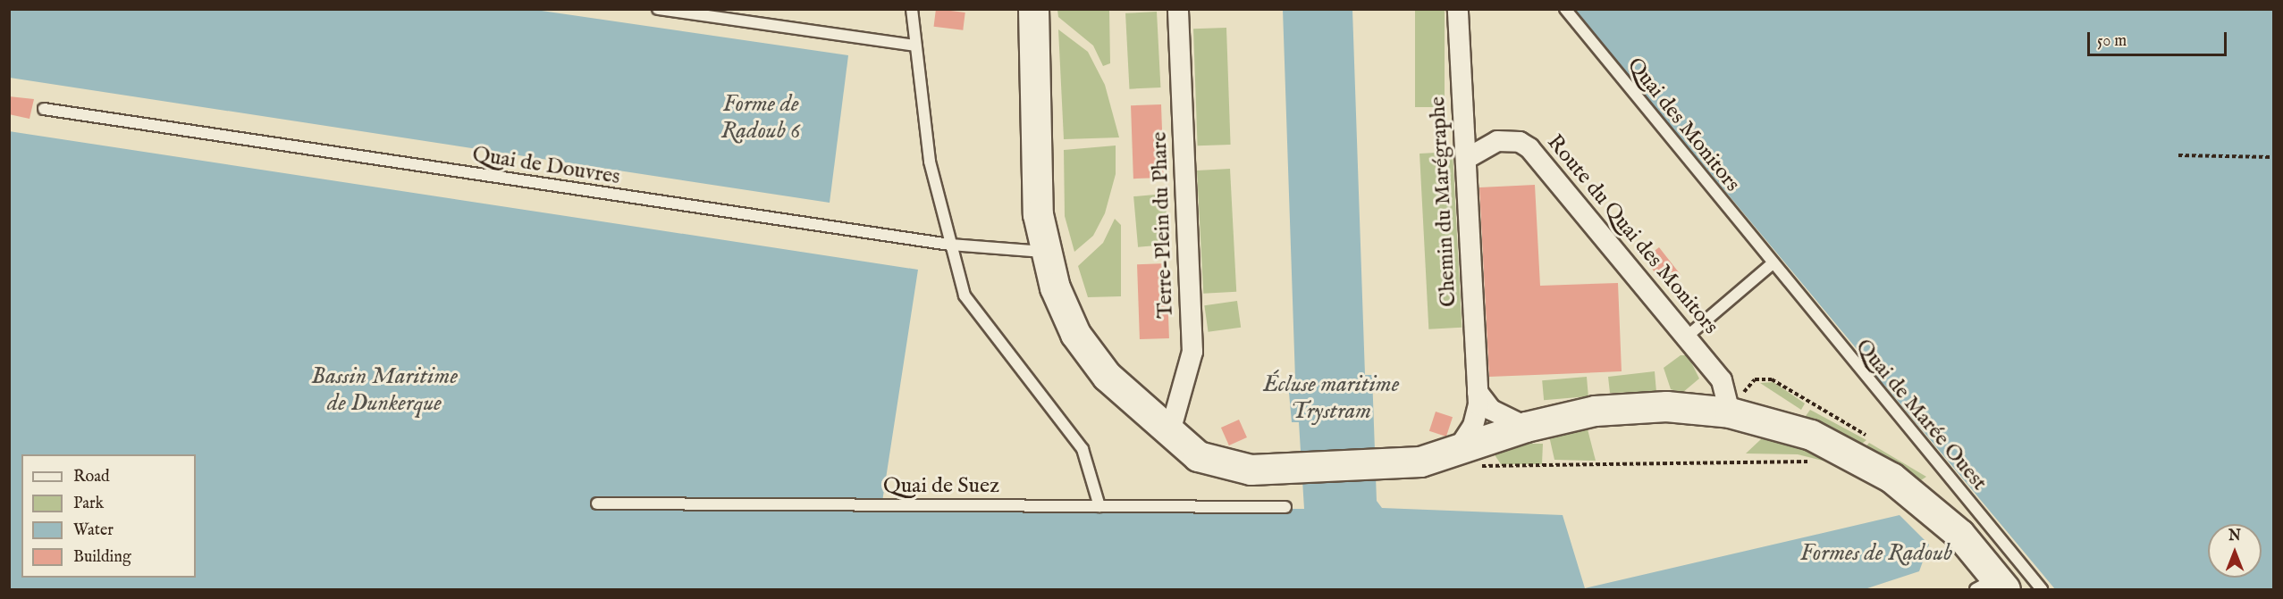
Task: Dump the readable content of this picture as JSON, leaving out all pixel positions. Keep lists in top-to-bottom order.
{
  "streets": {
    "street": ["Chemin du Marégraphe", "Terre-Plein du Phare", "Route du Quai des Monitors"],
    "lane": [
      "Quai des Monitors",
      "Quai de Douvres",
      "Quai de Marée Ouest",
      "Quai de Suez"
    ]
  },
  "crossings": [
    ["Quai des Monitors", "Quai de Marée Ouest"],
    ["Chemin du Marégraphe", "Route du Quai des Monitors"]
  ],
  "water": [
    "Forme de Radoub 6",
    "Bassin Maritime de Dunkerque",
    "Écluse maritime Trystram",
    "Formes de Radoub"
  ],
  "legend": [
    "Road",
    "Park",
    "Water",
    "Building"
  ],
  "scale_bar": "50 m",
  "north": "top"
}
